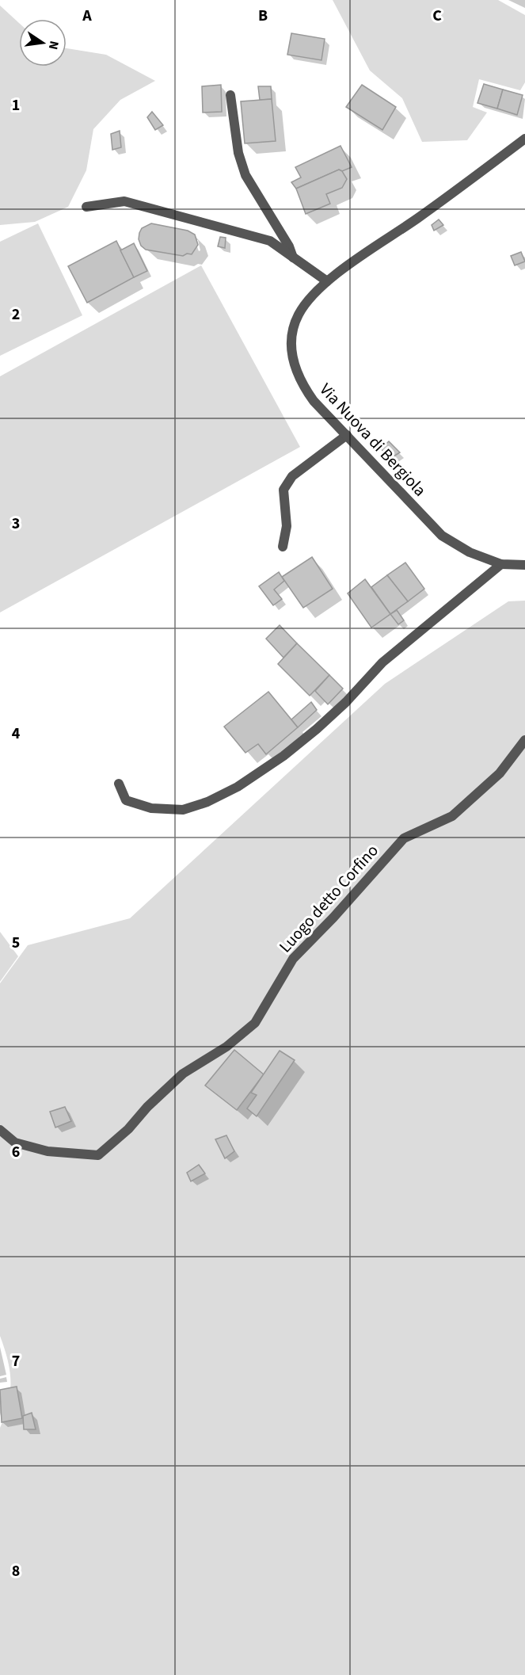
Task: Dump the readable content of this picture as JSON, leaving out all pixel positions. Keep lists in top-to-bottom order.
{
  "streets": {
    "street": ["Via Nuova di Bergiola", "Luogo detto Corfino"]
  },
  "north": "right",
  "grid": {
    "columns": ["A", "B", "C"],
    "rows": [
      "1",
      "2",
      "3",
      "4",
      "5",
      "6",
      "7",
      "8"
    ]
  }
}
